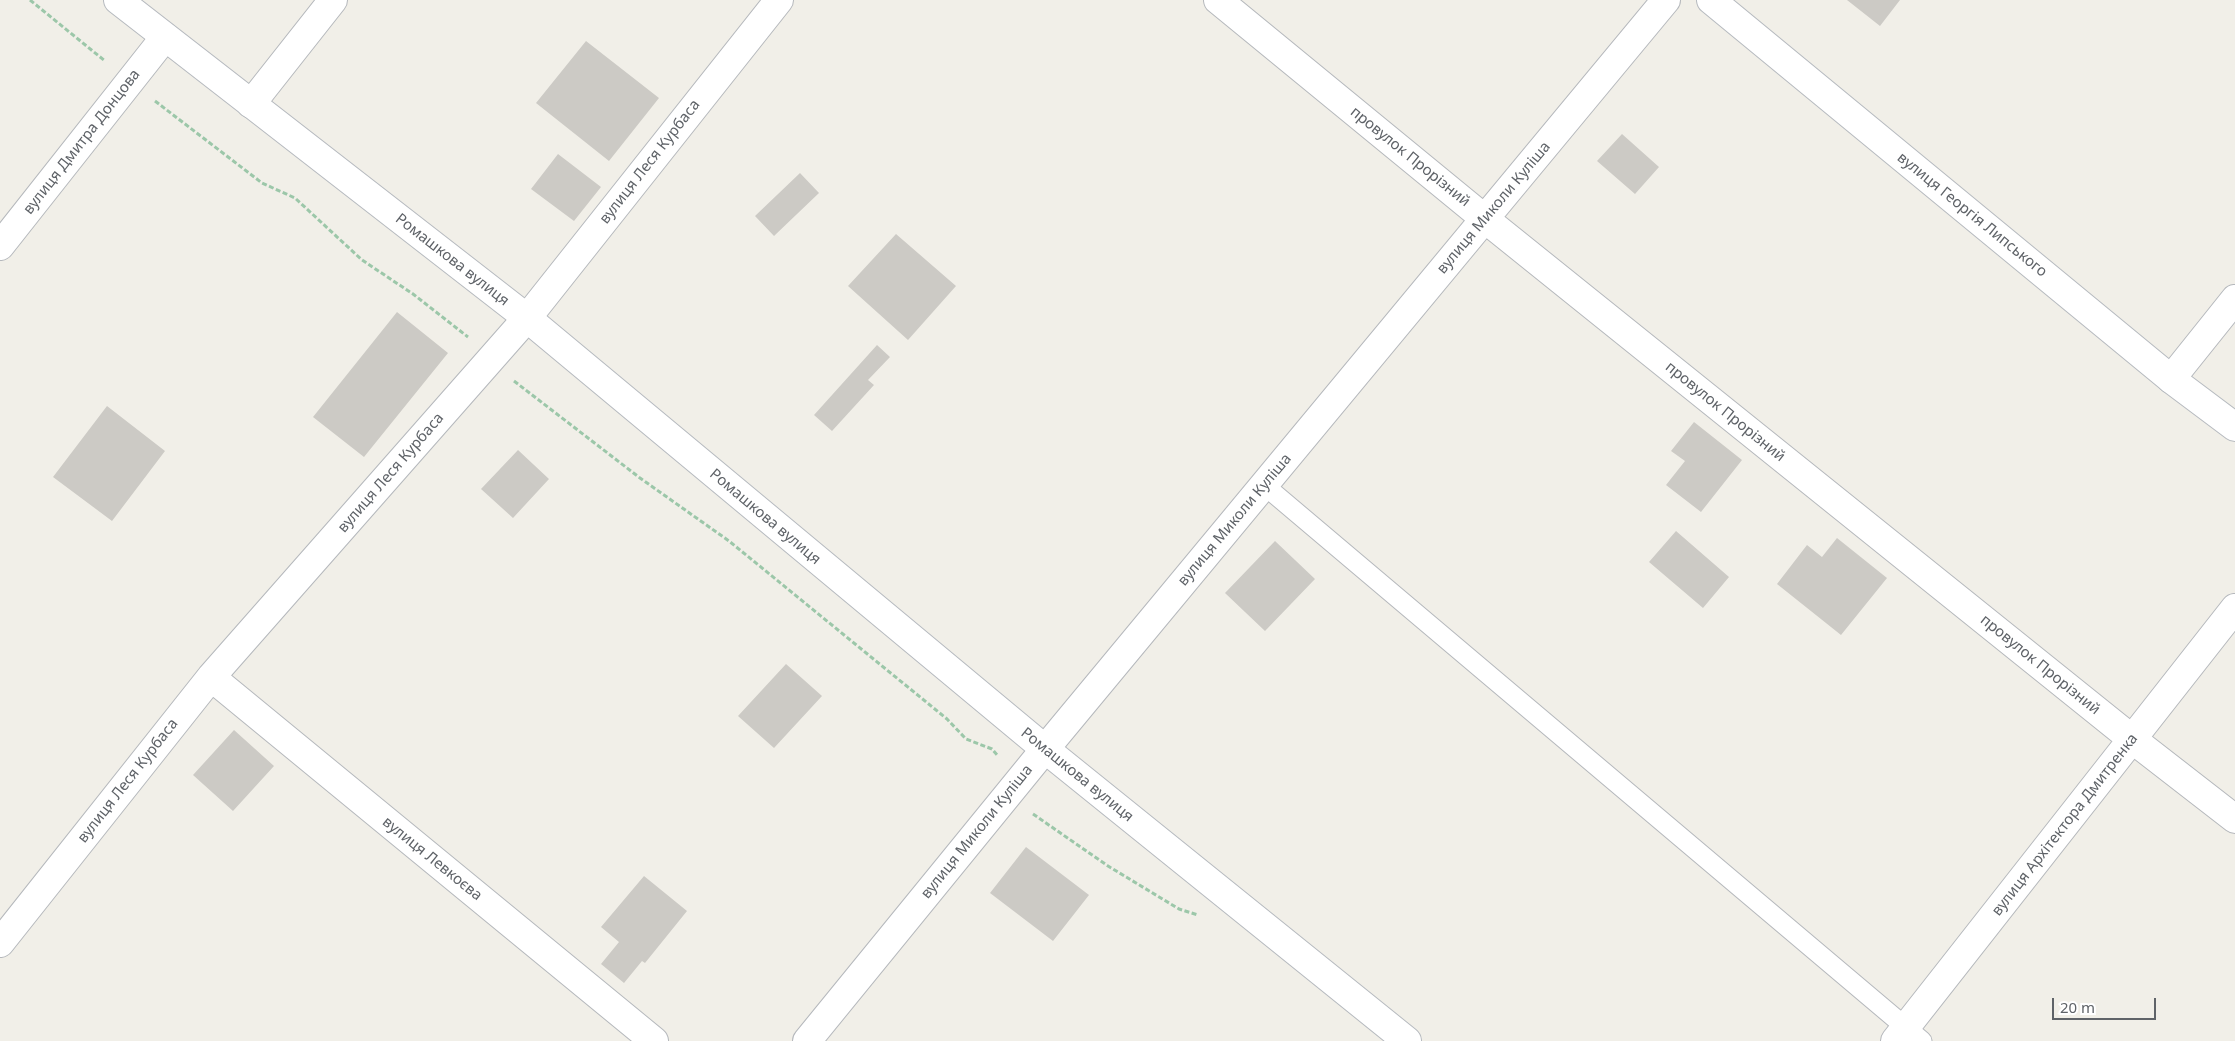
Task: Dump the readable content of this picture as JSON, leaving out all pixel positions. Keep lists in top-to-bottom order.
{
  "streets": {
    "street": [
      "вулиця Дмитра Донцова",
      "провулок Прорізний",
      "вулиця Леся Курбаса",
      "вулиця Миколи Куліша",
      "вулиця Георгія Липського",
      "Ромашкова вулиця",
      "вулиця Архітектора Дмитренка",
      "вулиця Левкоєва"
    ]
  },
  "crossings": [
    ["вулиця Дмитра Донцова", "Ромашкова вулиця"],
    ["провулок Прорізний", "вулиця Миколи Куліша"],
    ["провулок Прорізний", "вулиця Архітектора Дмитренка"],
    ["вулиця Леся Курбаса", "Ромашкова вулиця"],
    ["вулиця Леся Курбаса", "вулиця Левкоєва"],
    ["вулиця Миколи Куліша", "Ромашкова вулиця"]
  ],
  "scale_bar": "20 m"
}
